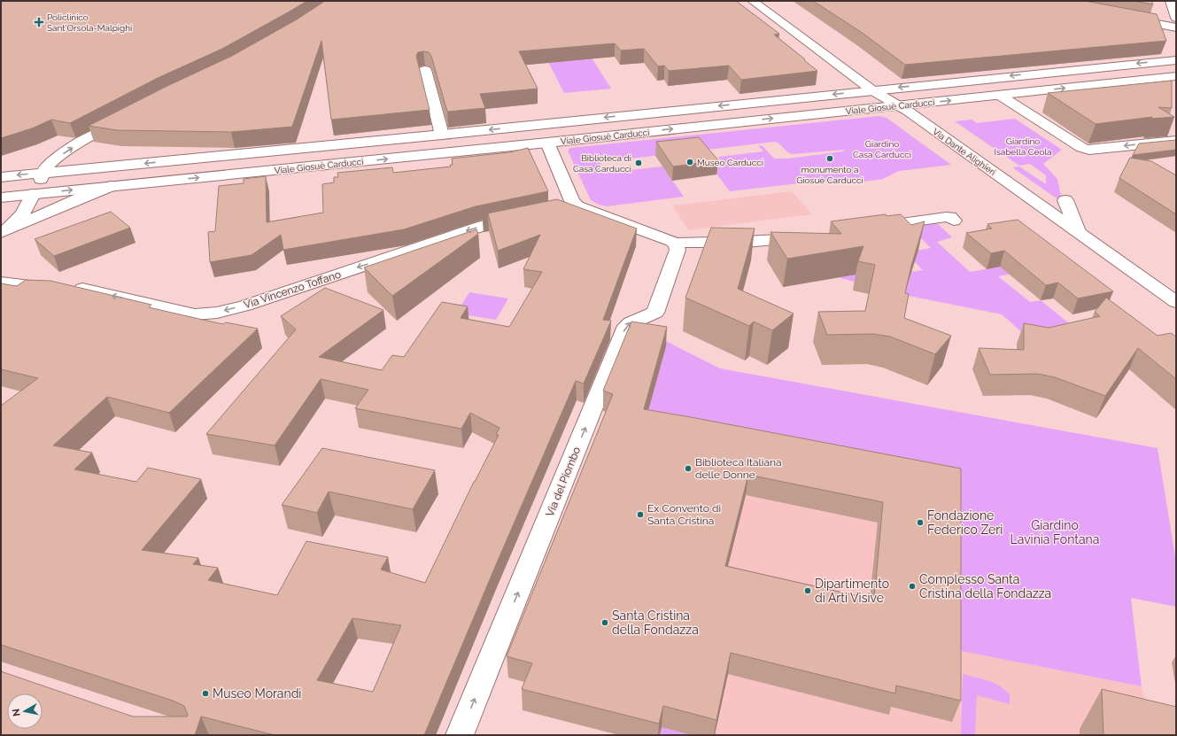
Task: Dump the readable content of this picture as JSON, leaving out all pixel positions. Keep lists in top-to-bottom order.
{
  "streets": {
    "street": [
      "Viale Giosuè Carducci",
      "Via Dante Alighieri",
      "Via Vincenzo Toffano",
      "Via del Piombo"
    ]
  },
  "crossings": [
    ["Viale Giosuè Carducci", "Via Dante Alighieri"]
  ],
  "one_way": ["Via Vincenzo Toffano", "Via del Piombo"],
  "parks": ["Giardino Isabella Ceola", "Giardino Casa Carducci", "Giardino Lavinia Fontana"],
  "places": {
    "health": ["Policlinico Sant'Orsola-Malpighi"],
    "other": [
      "monumento a Giosuè Carducci",
      "Museo Carducci",
      "Biblioteca di Casa Carducci",
      "Biblioteca Italiana delle Donne",
      "Ex Convento di Santa Cristina",
      "Fondazione Federico Zeri",
      "Complesso Santa Cristina della Fondazza",
      "Dipartimento di Arti Visive",
      "Santa Cristina della Fondazza",
      "Museo Morandi"
    ]
  },
  "north": "left"
}
